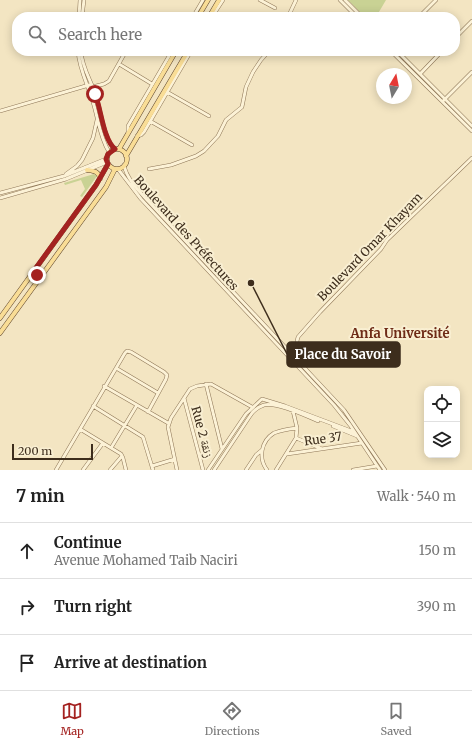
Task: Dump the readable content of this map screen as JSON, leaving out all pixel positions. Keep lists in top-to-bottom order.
{
  "streets": {
    "street": [
      "Boulevard des Préfectures",
      "Boulevard Omar Khayam",
      "Rue 2 زنقة",
      "Rue 37"
    ]
  },
  "crossings": [
    ["Boulevard des Préfectures", "Boulevard Omar Khayam"],
    ["Boulevard des Préfectures", "Rue 37"]
  ],
  "districts": ["Anfa Université"],
  "places": ["Place du Savoir"],
  "scale_bar": "200 m",
  "north": "top",
  "page": {
    "search": "Search here",
    "scale": "200 m",
    "heading": ["7 min", "Walk · 540 m"],
    "list": [
      ["Continue", "Avenue Mohamed Taib Naciri", "150 m"],
      ["Turn right", "390 m"],
      "Arrive at destination"
    ],
    "nav": ["Map", "Directions", "Saved"]
  }
}
